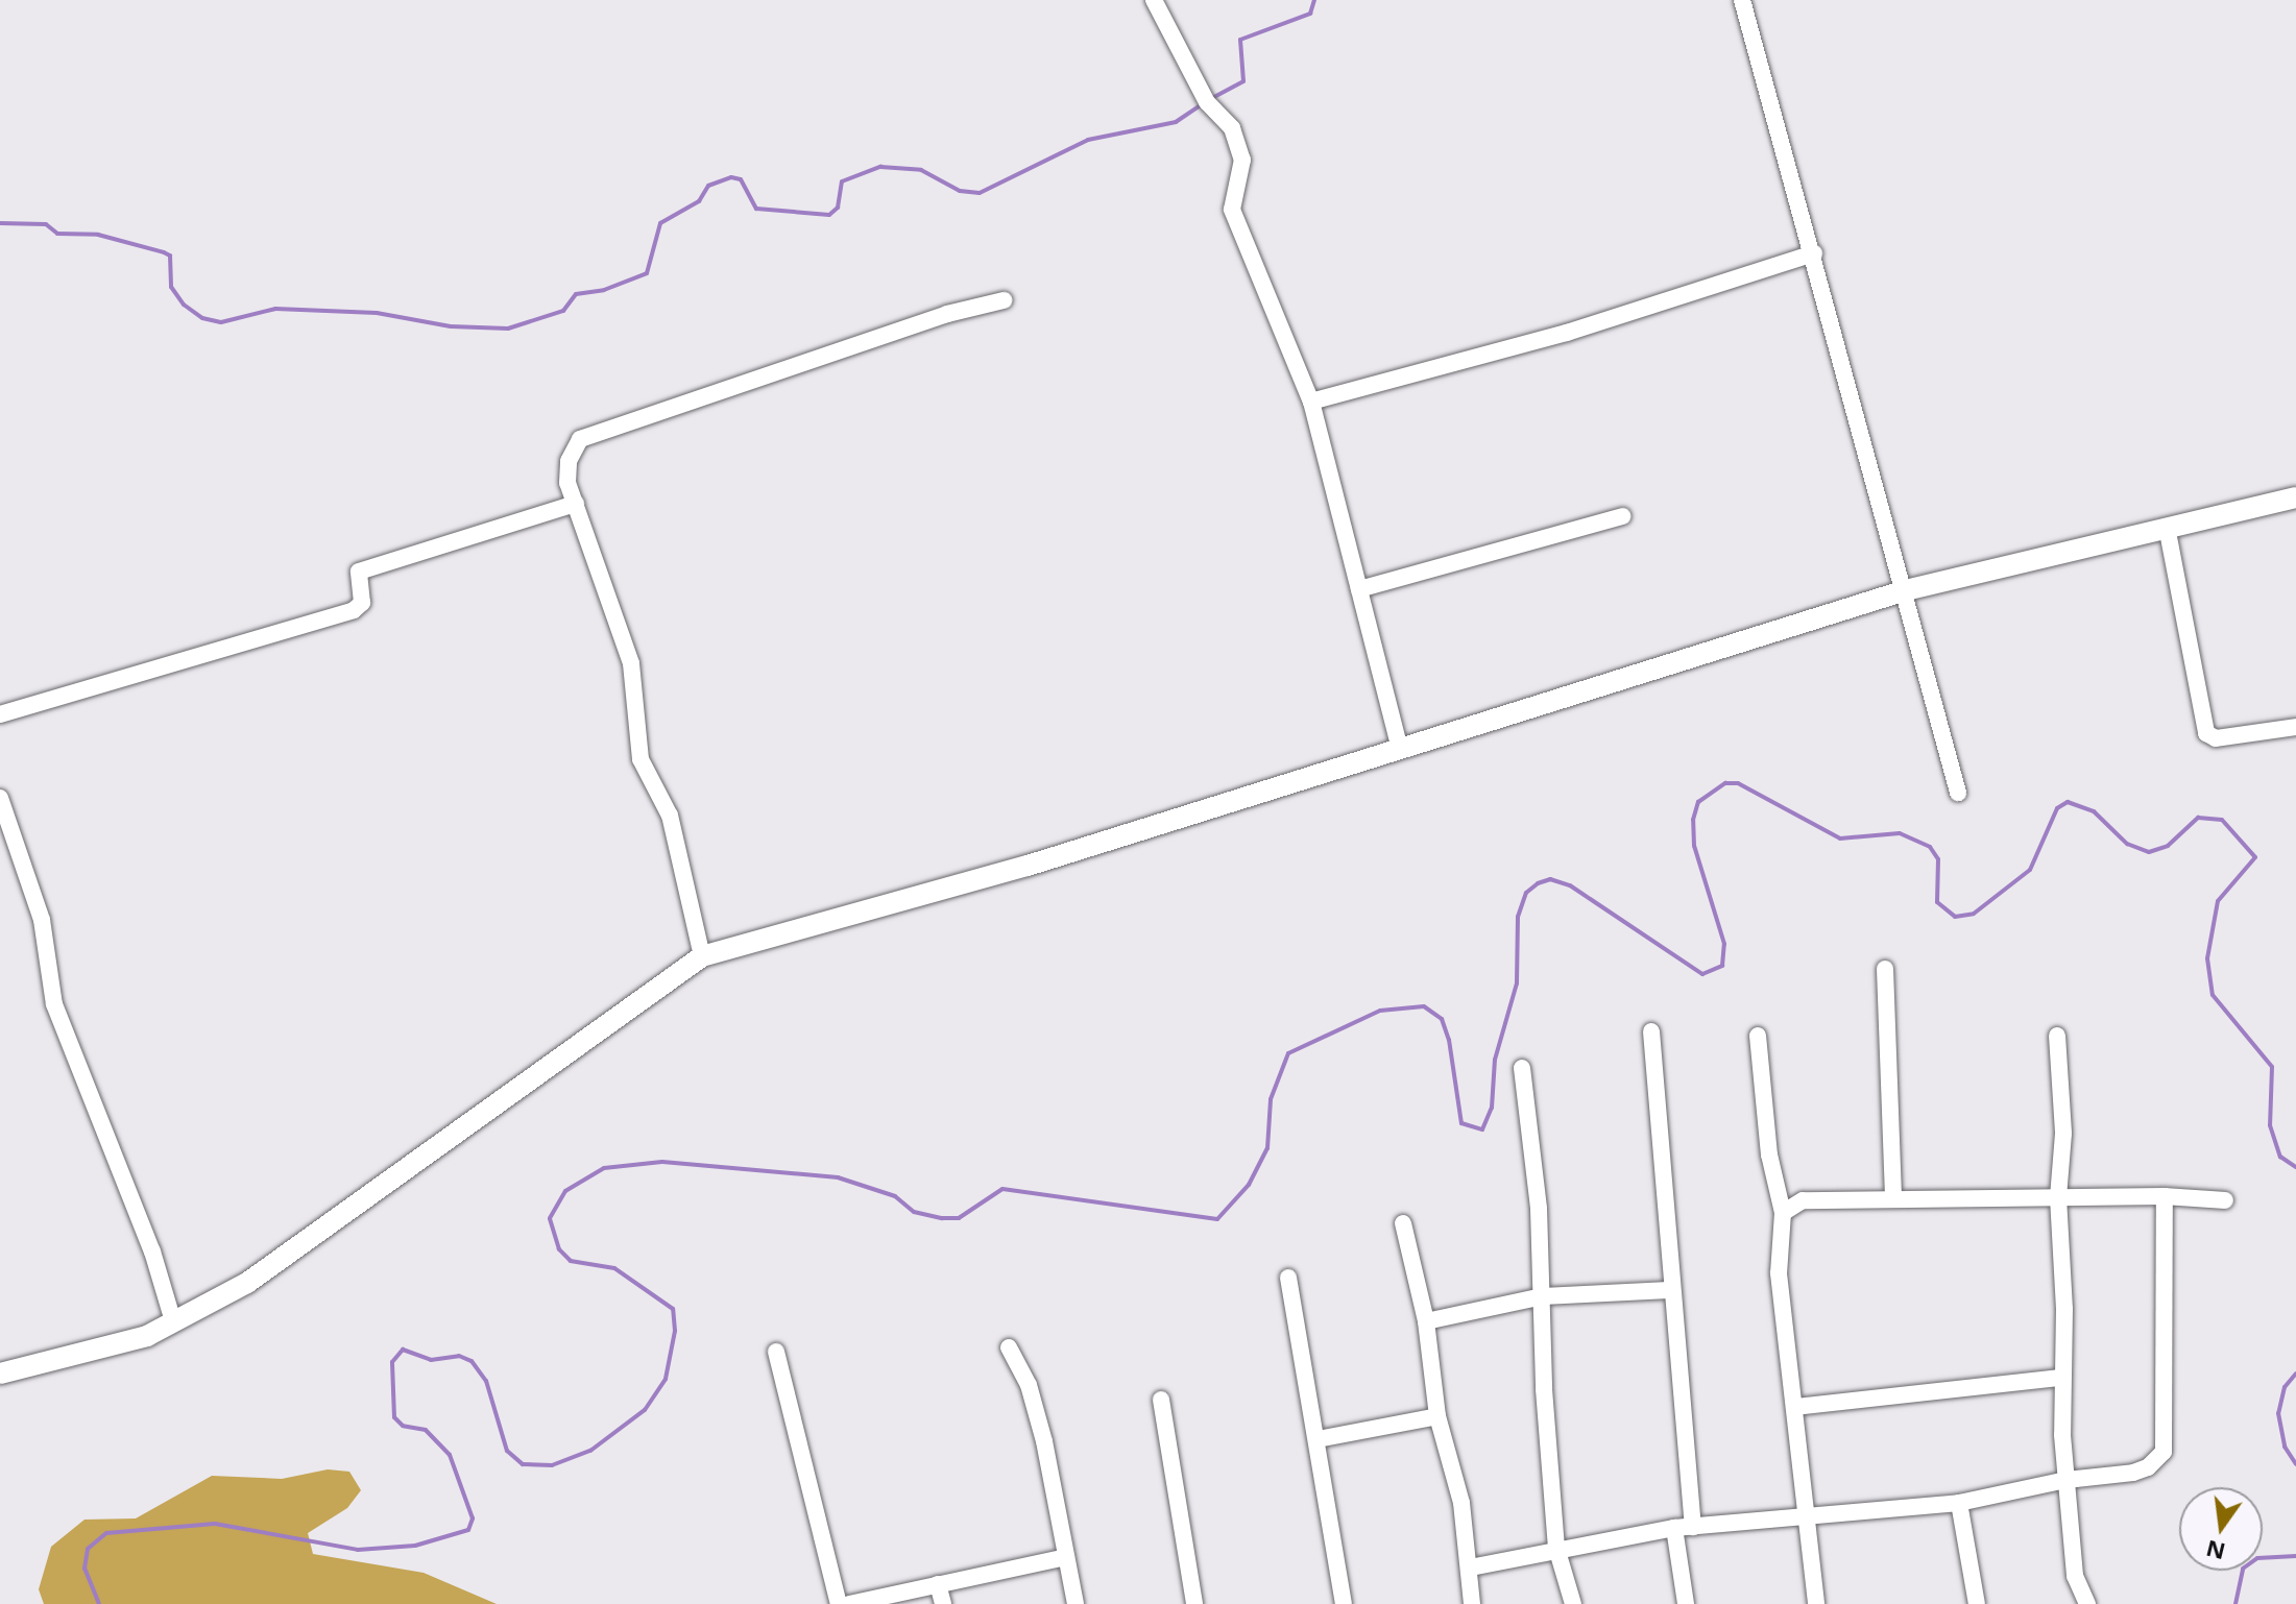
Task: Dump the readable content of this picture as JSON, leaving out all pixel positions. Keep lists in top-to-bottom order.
{
  "north": "bottom"
}
